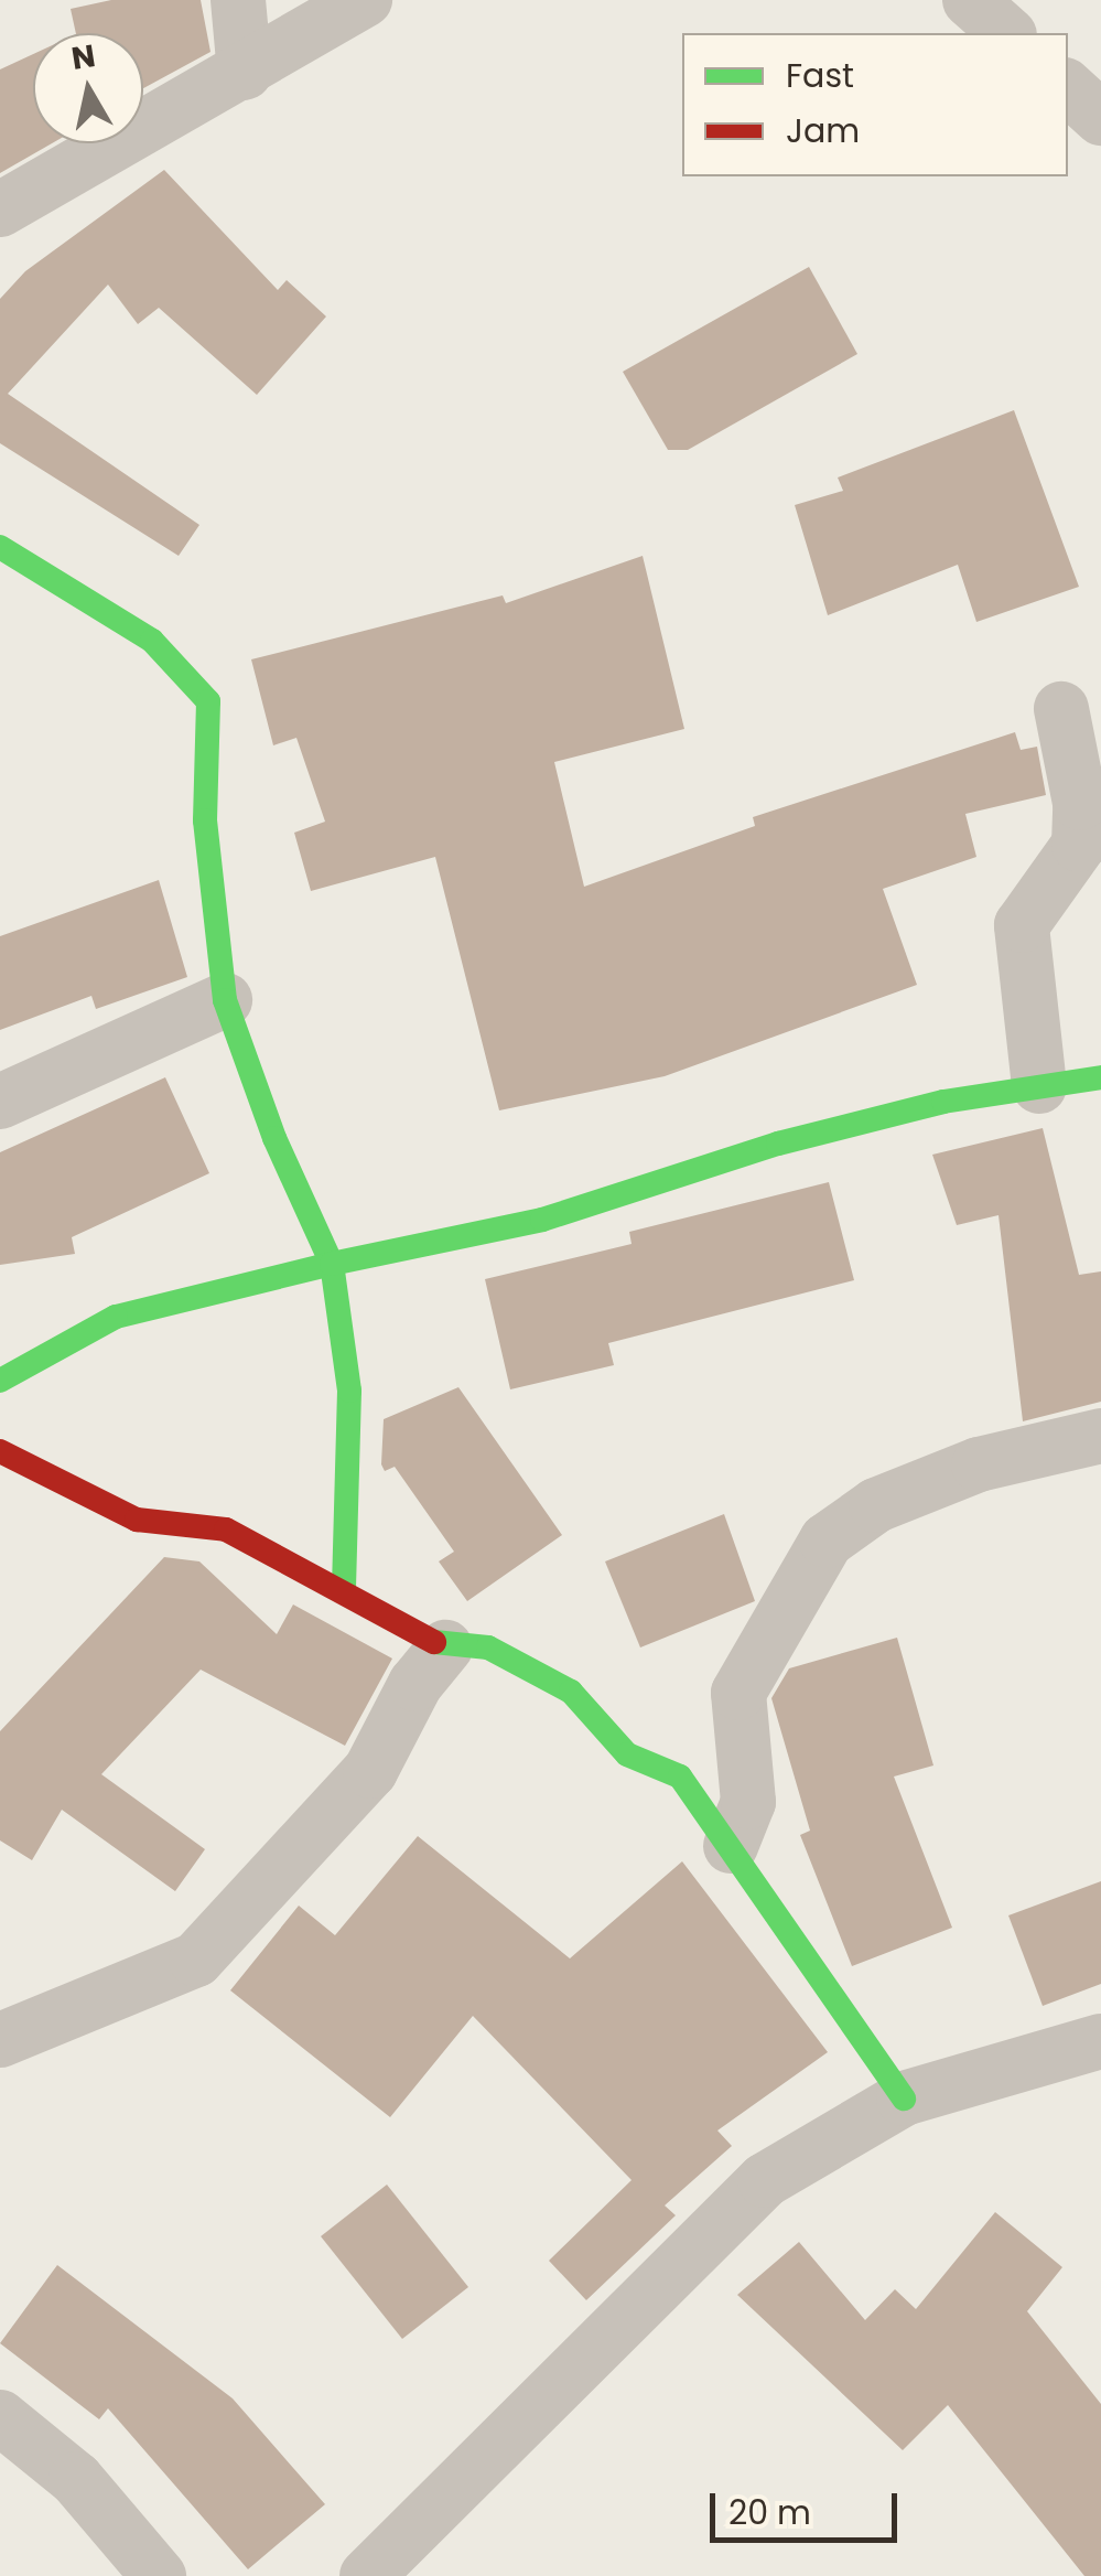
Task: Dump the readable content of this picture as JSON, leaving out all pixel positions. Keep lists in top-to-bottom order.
{
  "legend": ["Fast", "Jam"],
  "scale_bar": "20 m",
  "north": "top"
}
